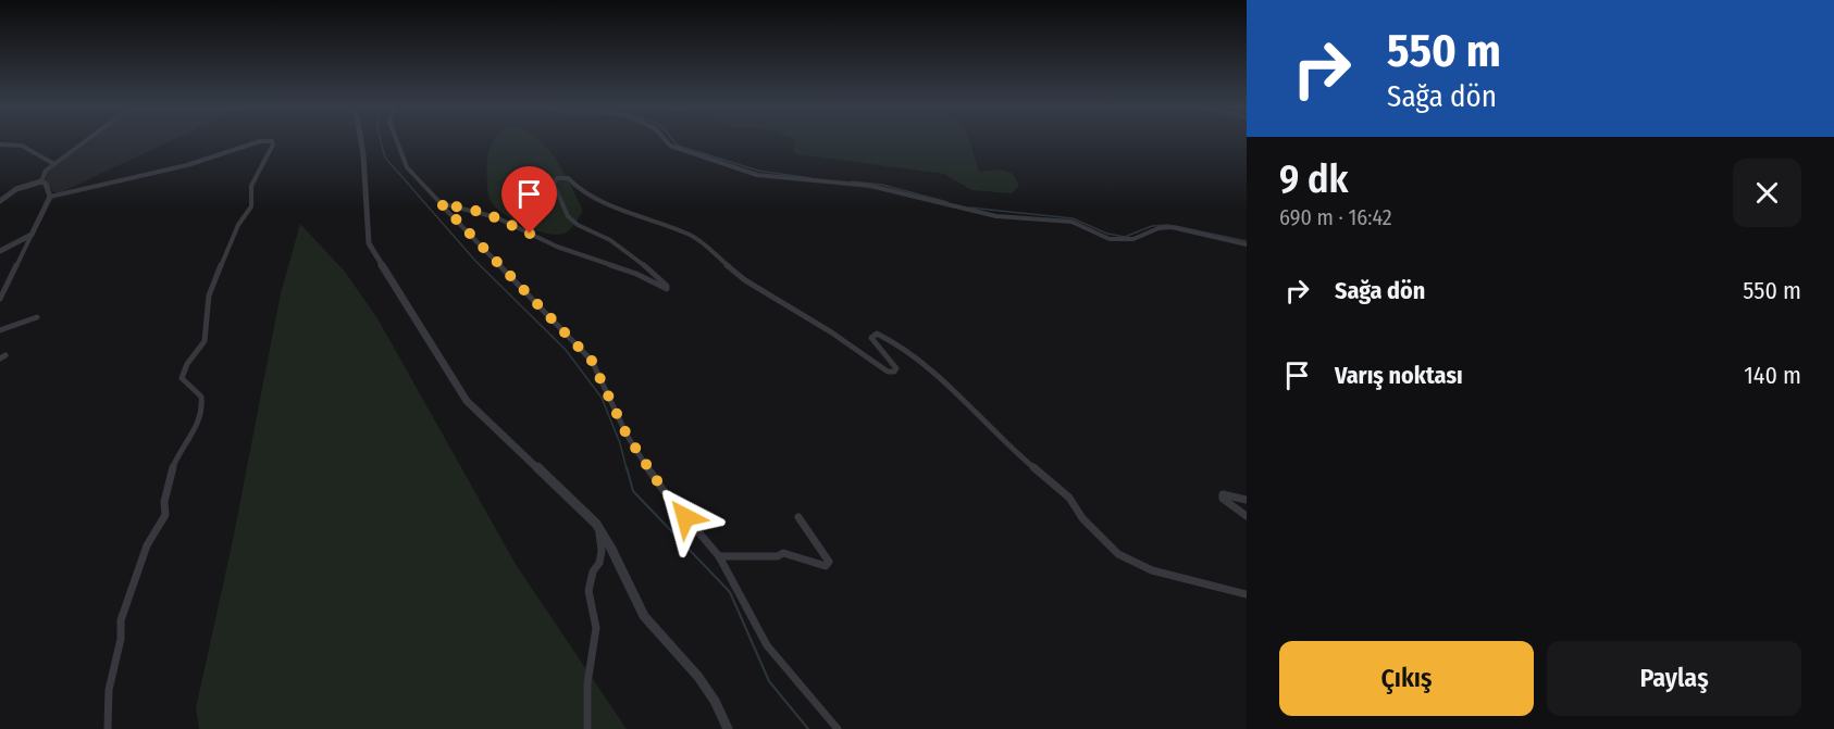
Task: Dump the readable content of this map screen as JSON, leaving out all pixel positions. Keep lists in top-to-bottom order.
{
  "page": {
    "turn": ["550 m", "Sağa dön"],
    "heading": ["9 dk", "690 m · 16:42"],
    "list": [
      {
        "name": "Sağa dön",
        "value": "550 m"
      },
      {
        "name": "Varış noktası",
        "value": "140 m"
      }
    ],
    "buttons": ["Çıkış", "Paylaş"]
  }
}
